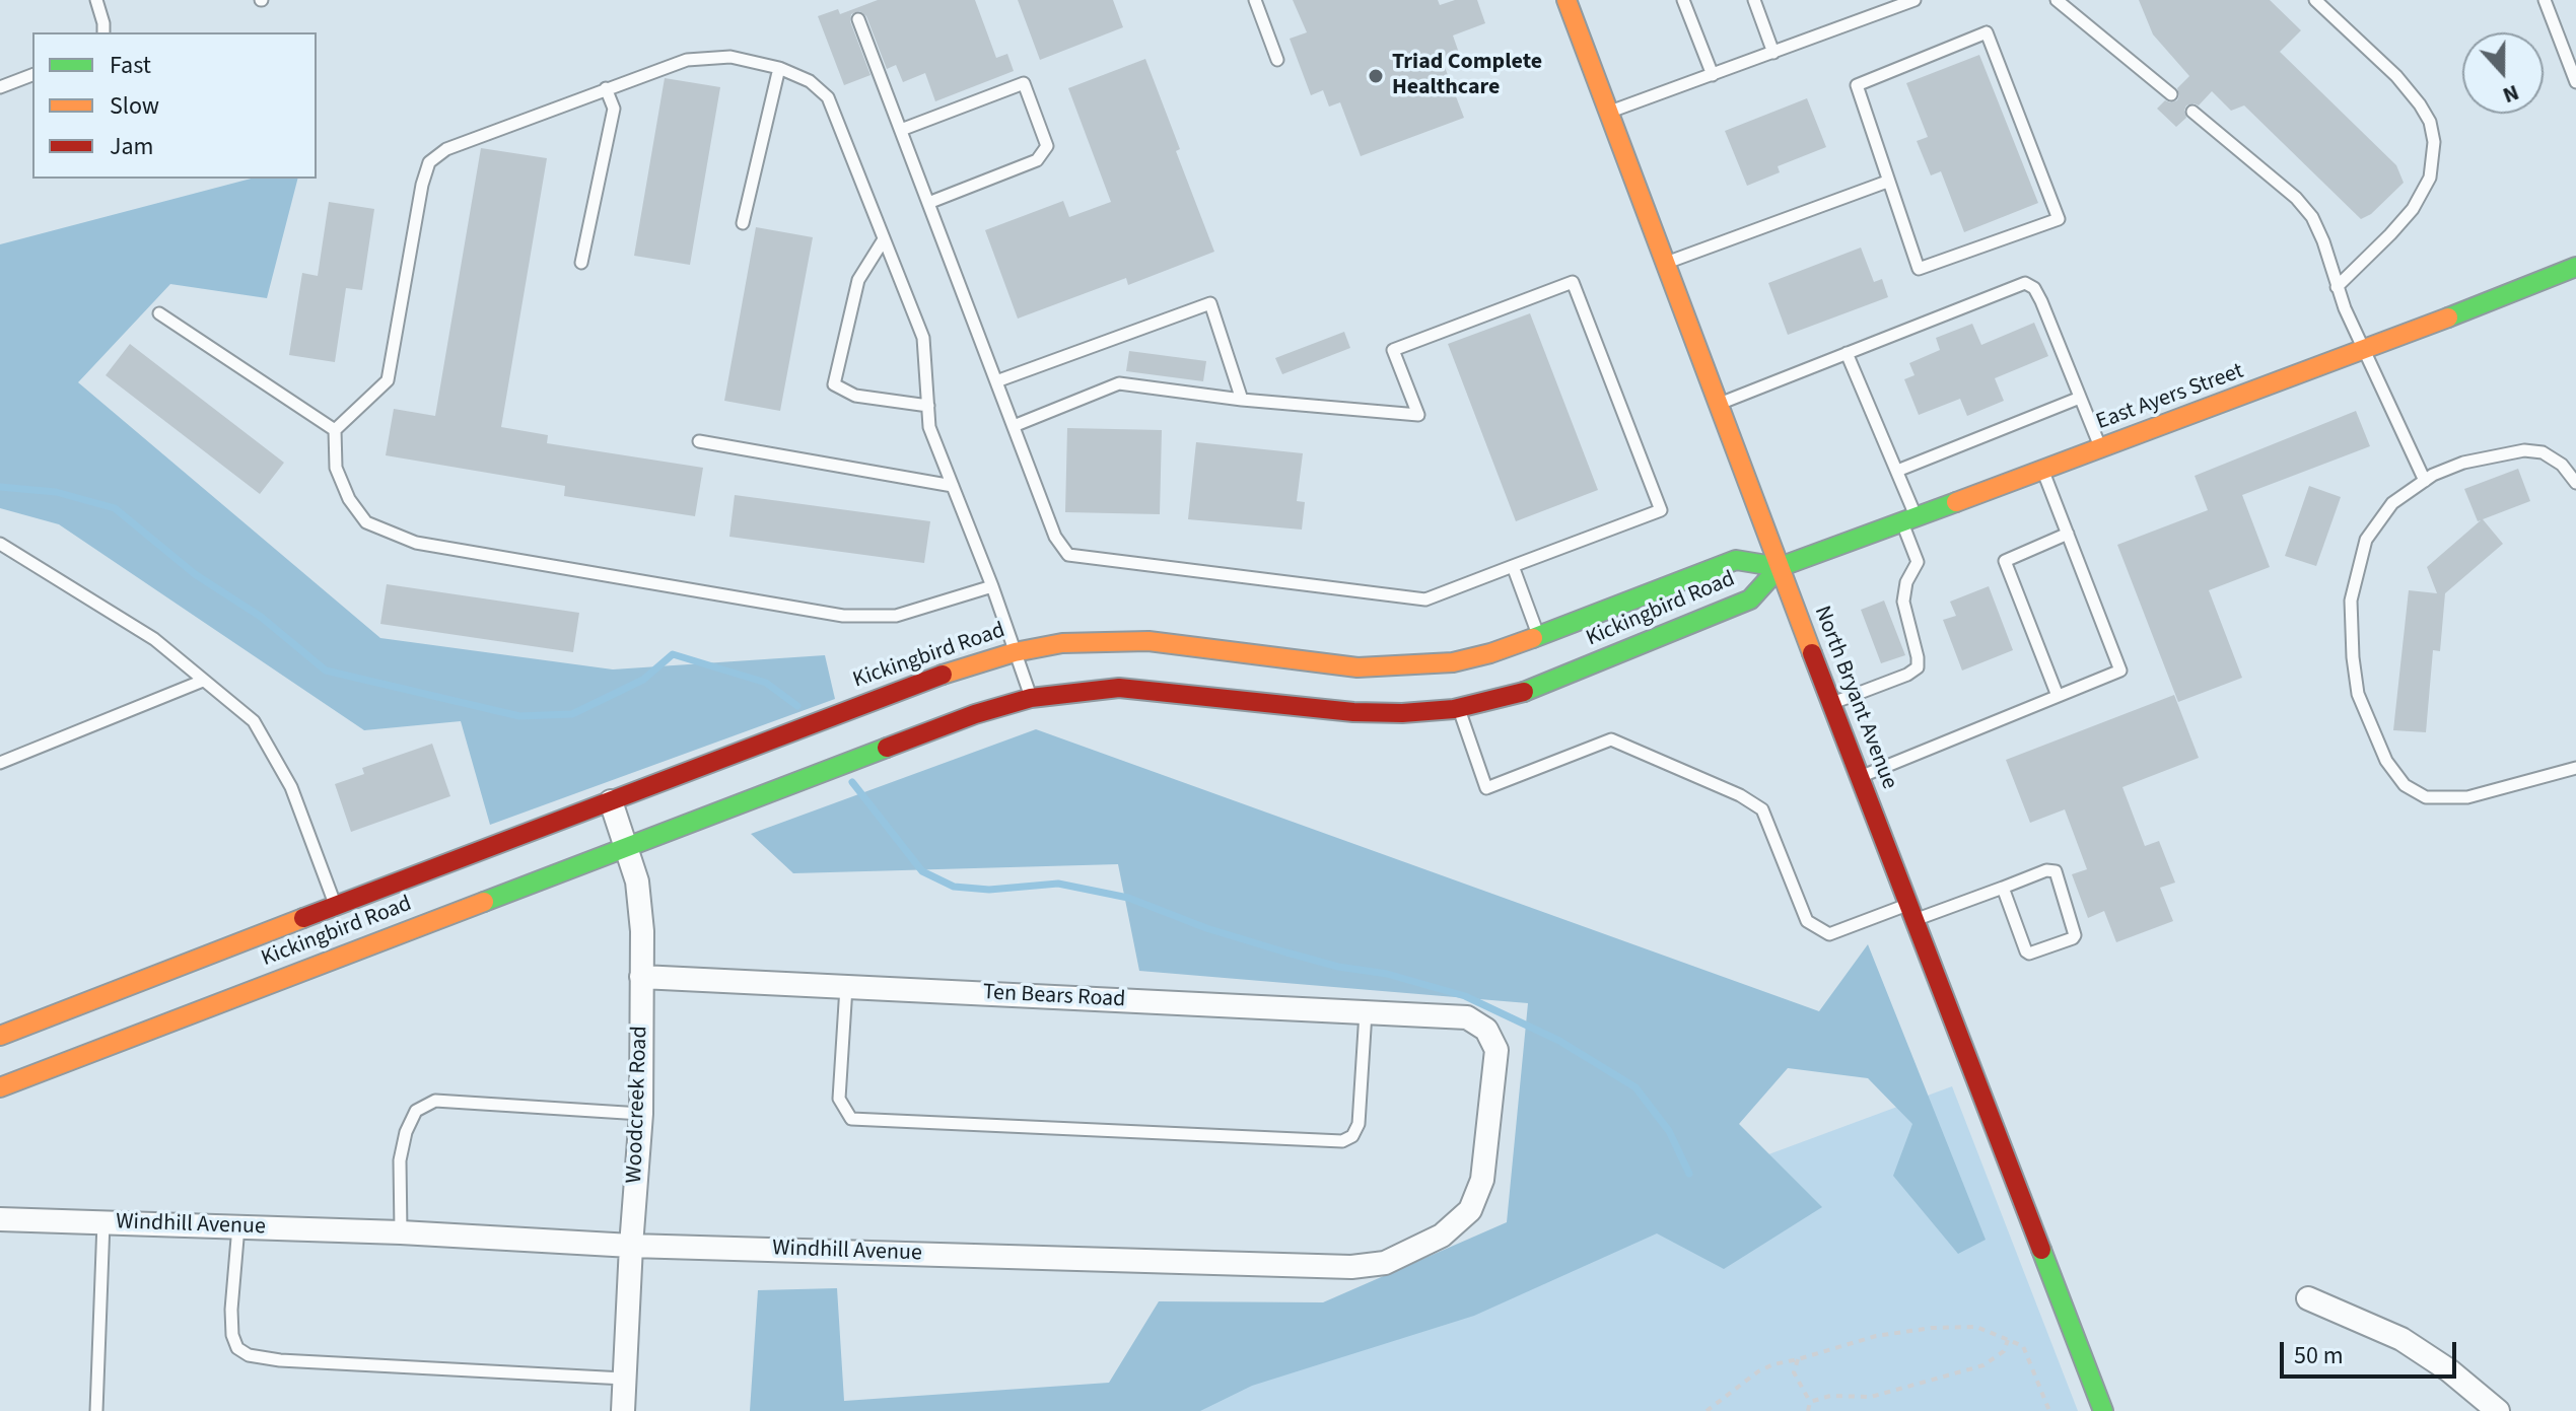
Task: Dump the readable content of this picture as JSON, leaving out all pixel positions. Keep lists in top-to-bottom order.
{
  "streets": {
    "street": [
      "East Ayers Street",
      "Kickingbird Road",
      "North Bryant Avenue",
      "Ten Bears Road",
      "Woodcreek Road",
      "Windhill Avenue"
    ]
  },
  "crossings": [
    ["East Ayers Street", "Kickingbird Road"],
    ["East Ayers Street", "North Bryant Avenue"],
    ["Kickingbird Road", "North Bryant Avenue"],
    ["Kickingbird Road", "Woodcreek Road"],
    ["Ten Bears Road", "Woodcreek Road"],
    ["Ten Bears Road", "Windhill Avenue"],
    ["Woodcreek Road", "Windhill Avenue"]
  ],
  "places": ["Triad Complete Healthcare"],
  "legend": ["Fast", "Slow", "Jam"],
  "scale_bar": "50 m",
  "north": "bottom"
}
